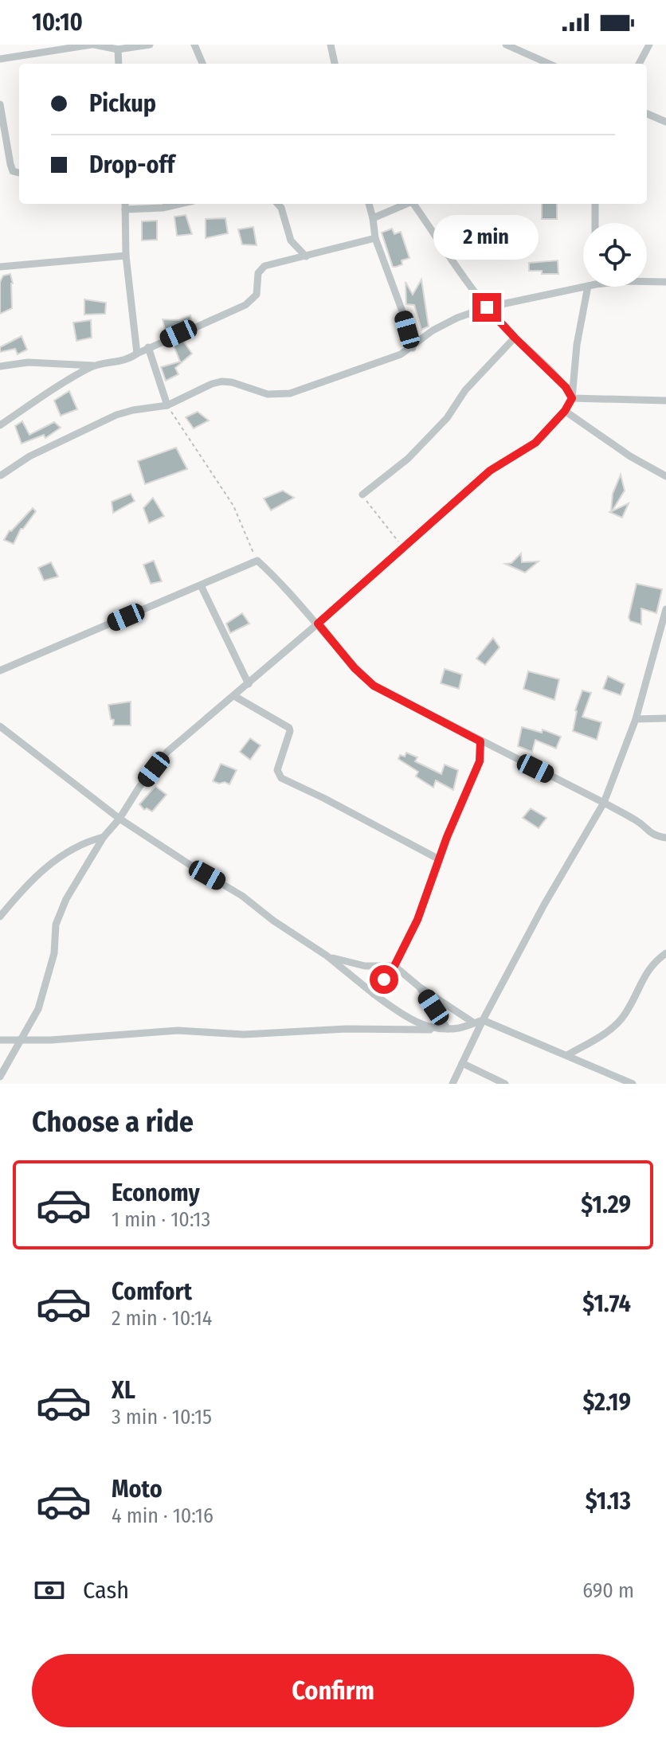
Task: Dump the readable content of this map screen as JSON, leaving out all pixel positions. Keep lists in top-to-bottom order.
{
  "page": {
    "status": "10:10",
    "banner": ["Pickup", "Drop-off"],
    "bubble": "2 min",
    "heading": "Choose a ride",
    "list": [
      {
        "name": "Economy",
        "note": "1 min · 10:13",
        "value": "$1.29"
      },
      {
        "name": "Comfort",
        "note": "2 min · 10:14",
        "value": "$1.74"
      },
      {
        "name": "XL",
        "note": "3 min · 10:15",
        "value": "$2.19"
      },
      {
        "name": "Moto",
        "note": "4 min · 10:16",
        "value": "$1.13"
      }
    ],
    "pay": ["Cash", "690 m"],
    "buttons": "Confirm"
  }
}
